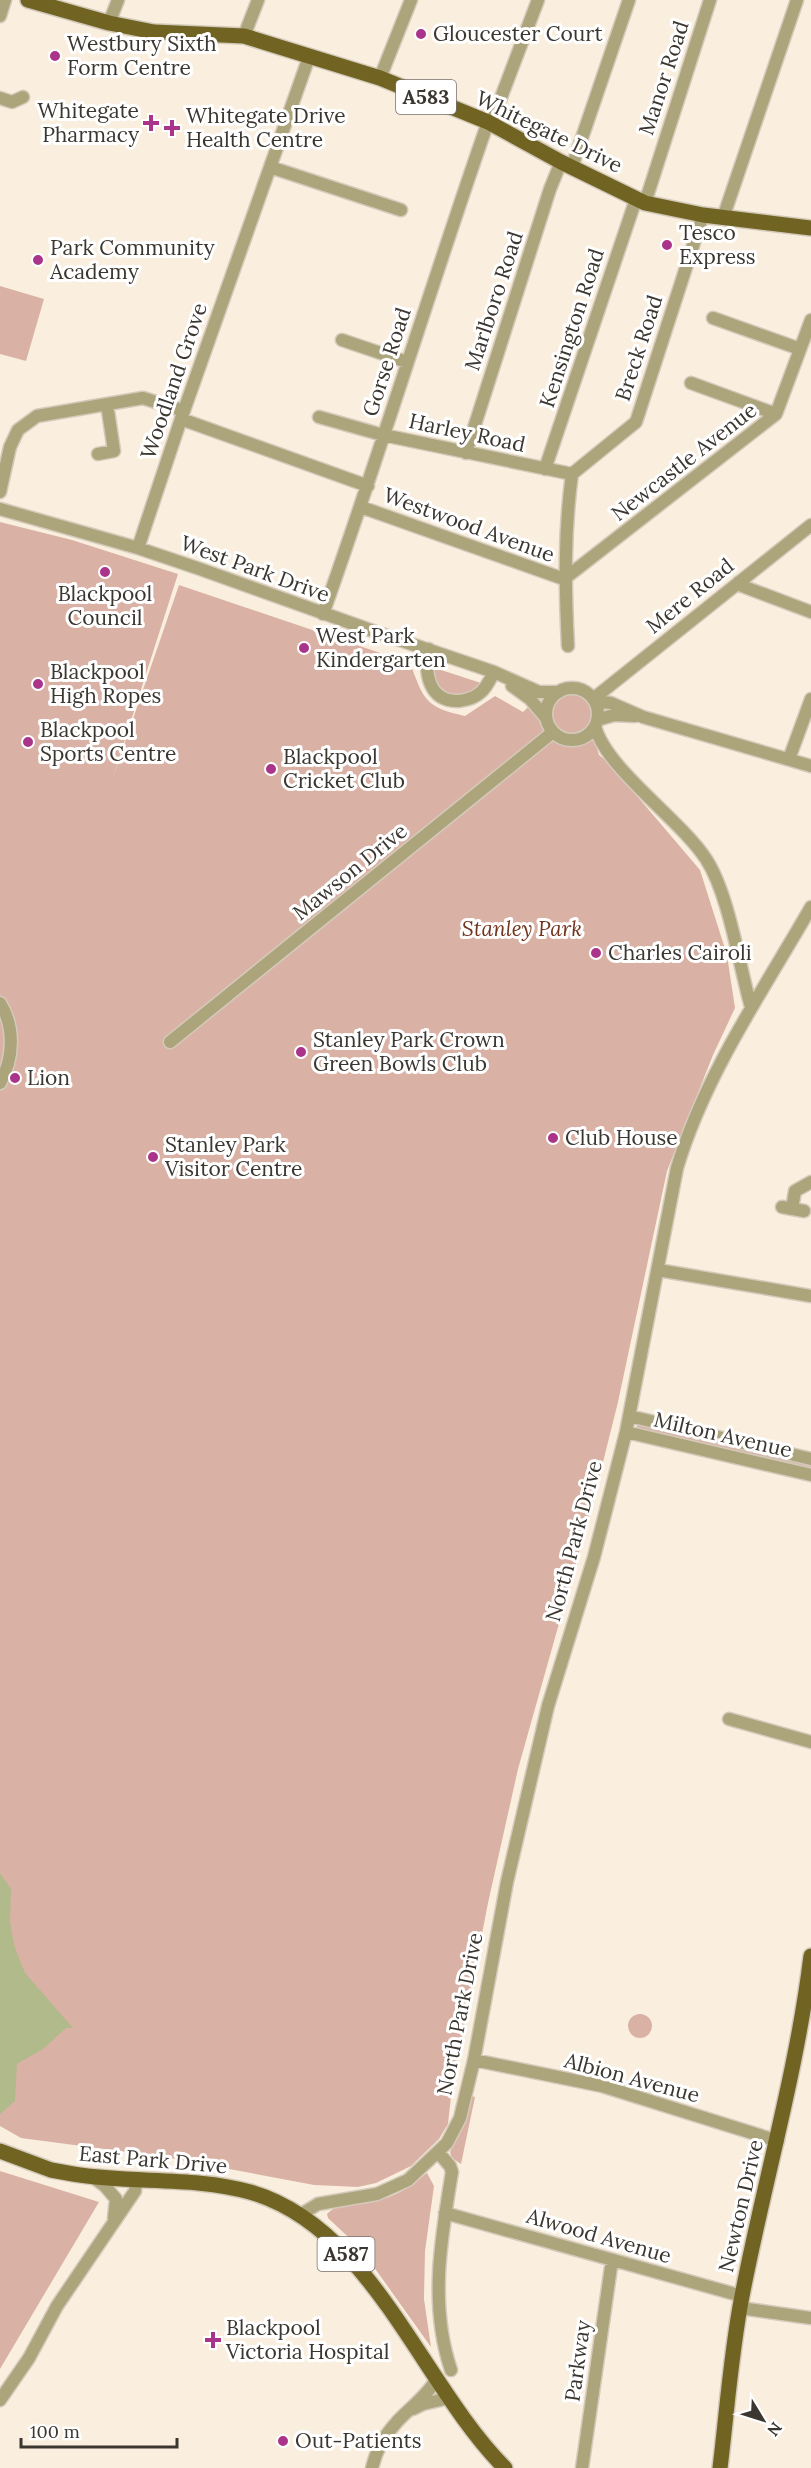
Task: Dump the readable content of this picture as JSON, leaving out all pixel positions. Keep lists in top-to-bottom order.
{
  "streets": {
    "main road": [
      "A583",
      "Whitegate Drive",
      "East Park Drive",
      "Newton Drive",
      "A587"
    ],
    "street": [
      "Manor Road",
      "Marlboro Road",
      "Kensington Road",
      "Breck Road",
      "Gorse Road",
      "Woodland Grove",
      "Harley Road",
      "Newcastle Avenue",
      "Westwood Avenue",
      "West Park Drive",
      "Mere Road",
      "Mawson Drive",
      "Milton Avenue",
      "North Park Drive",
      "Albion Avenue",
      "Alwood Avenue",
      "Parkway"
    ]
  },
  "crossings": [
    ["Manor Road", "Whitegate Drive"],
    ["Manor Road", "Kensington Road"],
    ["Whitegate Drive", "Marlboro Road"],
    ["Whitegate Drive", "Kensington Road"],
    ["Whitegate Drive", "Breck Road"],
    ["Whitegate Drive", "Gorse Road"],
    ["Whitegate Drive", "Woodland Grove"],
    ["Marlboro Road", "Harley Road"],
    ["Kensington Road", "Harley Road"],
    ["Breck Road", "Harley Road"],
    ["Gorse Road", "Harley Road"],
    ["Gorse Road", "Westwood Avenue"],
    ["Gorse Road", "West Park Drive"],
    ["Woodland Grove", "Westwood Avenue"],
    ["Woodland Grove", "West Park Drive"],
    ["Newcastle Avenue", "Westwood Avenue"],
    ["West Park Drive", "Mere Road"],
    ["West Park Drive", "Mawson Drive"],
    ["Mere Road", "Mawson Drive"],
    ["Milton Avenue", "North Park Drive"],
    ["North Park Drive", "Albion Avenue"],
    ["Albion Avenue", "Newton Drive"],
    ["East Park Drive", "A587"],
    ["Newton Drive", "Alwood Avenue"],
    ["Alwood Avenue", "Parkway"]
  ],
  "parks": ["Stanley Park"],
  "places": {
    "other": [
      "Gloucester Court",
      "Westbury Sixth Form Centre",
      "Tesco Express",
      "Park Community Academy",
      "Blackpool Council",
      "West Park Kindergarten",
      "Blackpool High Ropes",
      "Blackpool Sports Centre",
      "Blackpool Cricket Club",
      "Charles Cairoli",
      "Stanley Park Crown Green Bowls Club",
      "Lion",
      "Club House",
      "Stanley Park Visitor Centre",
      "Out-Patients"
    ],
    "health": ["Whitegate Pharmacy", "Whitegate Drive Health Centre", "Blackpool Victoria Hospital"]
  },
  "scale_bar": "100 m",
  "north": "bottom right"
}
